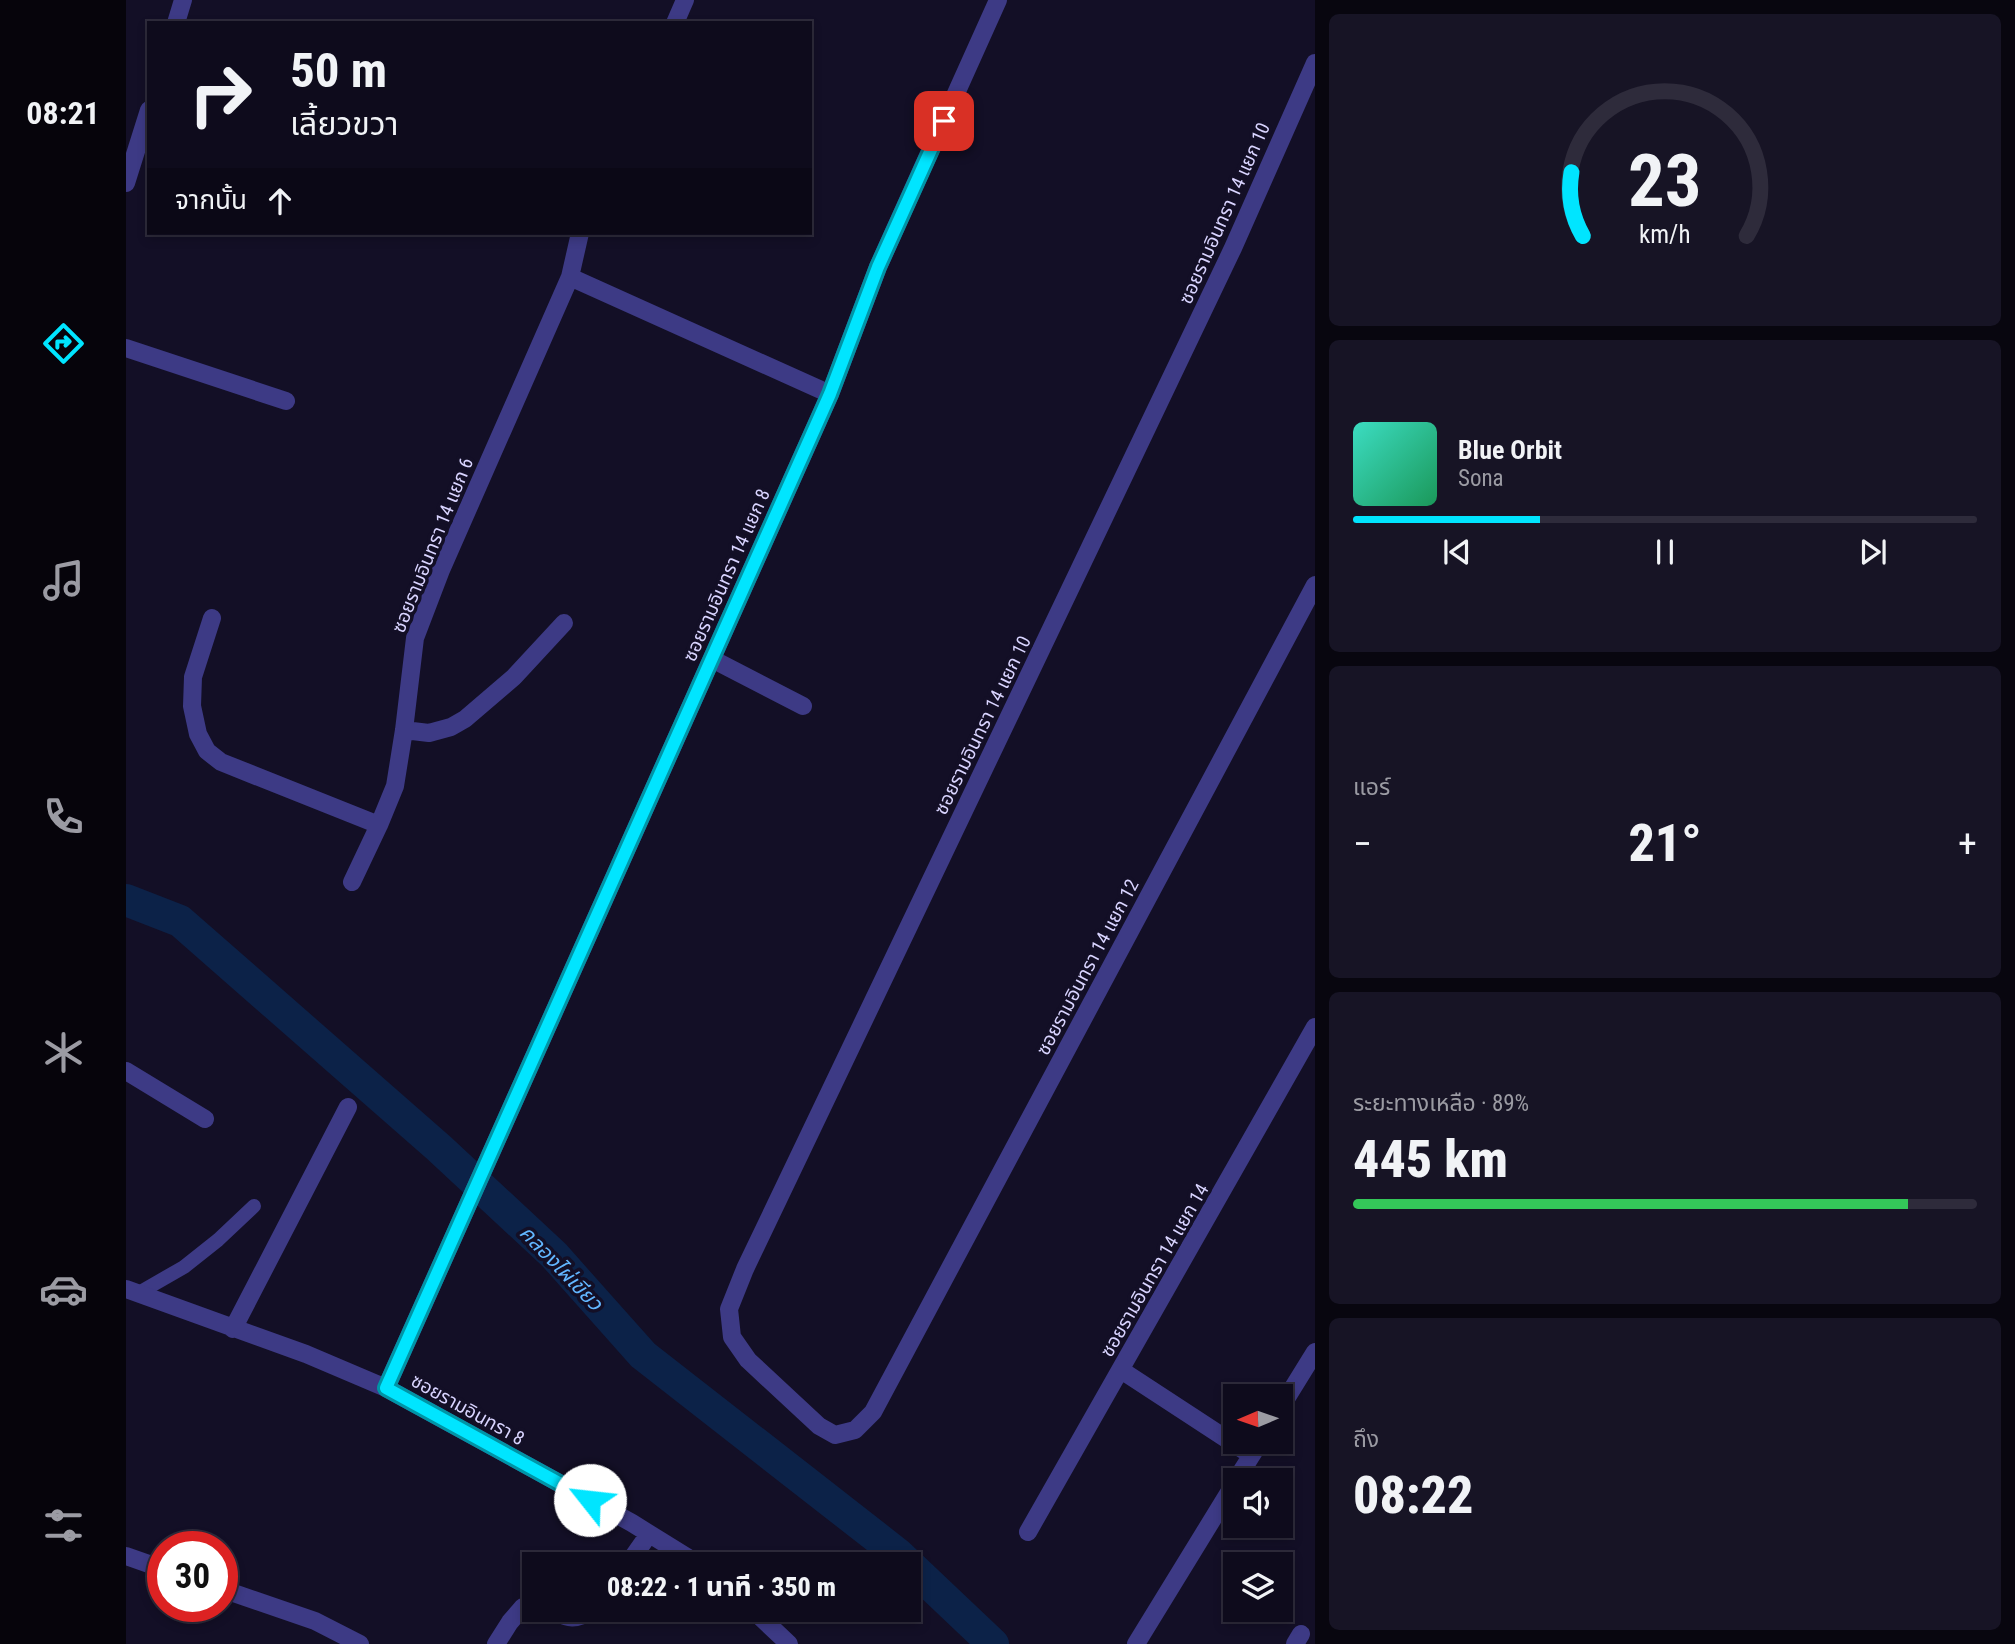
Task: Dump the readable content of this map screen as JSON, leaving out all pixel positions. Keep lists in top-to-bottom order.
{
  "streets": {
    "street": [
      "ซอยรามอินทรา 14 แยก 10",
      "ซอยรามอินทรา 14 แยก 6",
      "ซอยรามอินทรา 14 แยก 8",
      "ซอยรามอินทรา 14 แยก 12",
      "ซอยรามอินทรา 14 แยก 14",
      "ซอยรามอินทรา 8"
    ]
  },
  "crossings": [
    ["ซอยรามอินทรา 14 แยก 10", "ซอยรามอินทรา 14 แยก 12"],
    ["ซอยรามอินทรา 14 แยก 8", "ซอยรามอินทรา 8"]
  ],
  "water": ["คลองไผ่เขียว"],
  "north": "left",
  "page": {
    "tabs": "08:21",
    "turn": ["50 m", "เลี้ยวขวา"],
    "then": "จากนั้น",
    "song": ["Blue Orbit", "Sona"],
    "tile": [
      "แอร์",
      ["ระยะทางเหลือ · 89%", "445 km"],
      ["ถึง", "08:22"]
    ],
    "heat": ["−", "21°", "+"],
    "limit": "30",
    "trip": "08:22 · 1 นาที · 350 m",
    "gauge": ["23", "km/h"]
  }
}
